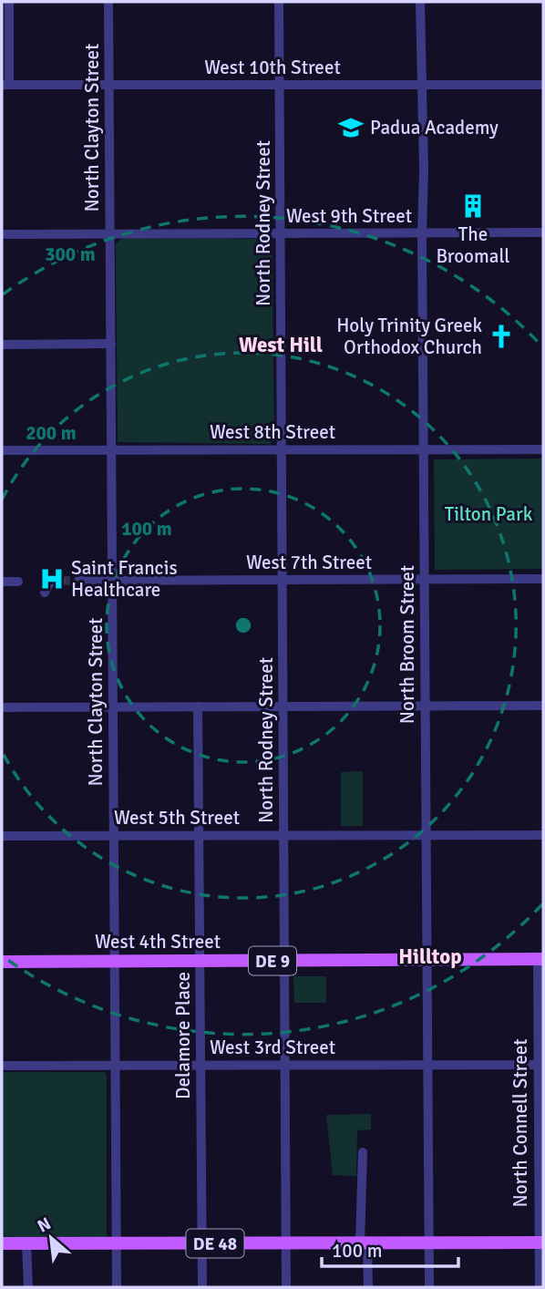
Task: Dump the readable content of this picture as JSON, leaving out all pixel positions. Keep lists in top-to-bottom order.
{
  "streets": {
    "main road": ["West 4th Street", "DE 9", "DE 48"],
    "street": [
      "West 10th Street",
      "North Clayton Street",
      "West 9th Street",
      "North Rodney Street",
      "West 8th Street",
      "West 7th Street",
      "North Broom Street",
      "West 5th Street",
      "Delamore Place",
      "West 3rd Street",
      "North Connell Street"
    ]
  },
  "crossings": [
    ["West 10th Street", "North Clayton Street"],
    ["West 10th Street", "North Rodney Street"],
    ["West 10th Street", "North Broom Street"],
    ["North Clayton Street", "West 9th Street"],
    ["North Clayton Street", "West 8th Street"],
    ["North Clayton Street", "West 7th Street"],
    ["North Clayton Street", "West 5th Street"],
    ["North Clayton Street", "West 4th Street"],
    ["North Clayton Street", "West 3rd Street"],
    ["North Clayton Street", "DE 48"],
    ["West 9th Street", "North Rodney Street"],
    ["West 9th Street", "North Broom Street"],
    ["North Rodney Street", "West 8th Street"],
    ["North Rodney Street", "West 7th Street"],
    ["North Rodney Street", "West 5th Street"],
    ["North Rodney Street", "West 4th Street"],
    ["North Rodney Street", "West 3rd Street"],
    ["North Rodney Street", "DE 48"],
    ["West 8th Street", "North Broom Street"],
    ["West 7th Street", "North Broom Street"],
    ["North Broom Street", "West 5th Street"],
    ["North Broom Street", "West 4th Street"],
    ["North Broom Street", "West 3rd Street"],
    ["North Broom Street", "DE 48"],
    ["West 5th Street", "Delamore Place"],
    ["West 4th Street", "Delamore Place"],
    ["West 4th Street", "North Connell Street"],
    ["Delamore Place", "West 3rd Street"],
    ["Delamore Place", "DE 48"],
    ["West 3rd Street", "North Connell Street"],
    ["North Connell Street", "DE 48"]
  ],
  "districts": ["West Hill", "Hilltop"],
  "parks": ["Tilton Park"],
  "places": {
    "school or university": ["Padua Academy"],
    "building": ["The Broomall"],
    "church": ["Holy Trinity Greek Orthodox Church"],
    "hospital": ["Saint Francis Healthcare"]
  },
  "scale_bar": "100 m",
  "north": "top left",
  "rings": ["300 m", "200 m", "100 m"]
}
